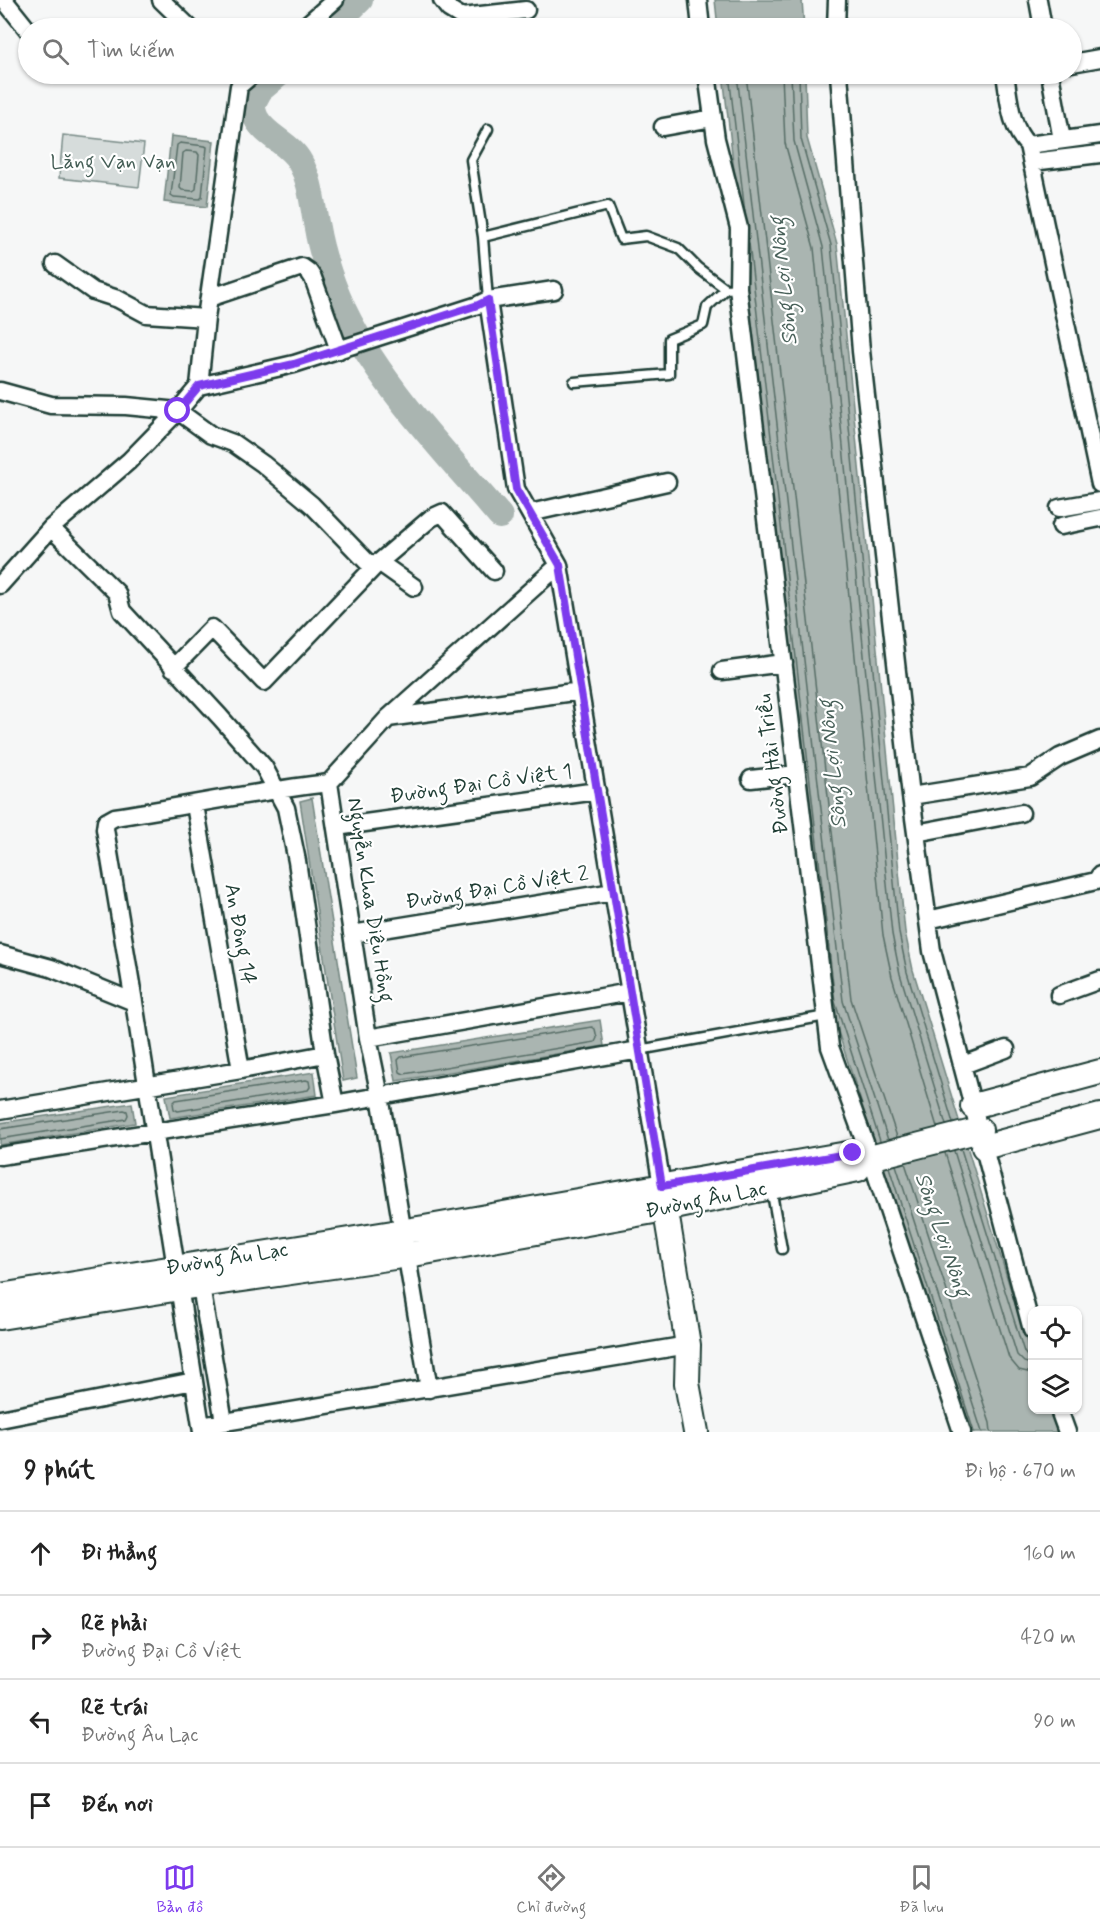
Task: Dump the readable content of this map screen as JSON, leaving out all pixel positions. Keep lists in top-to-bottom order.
{
  "streets": {
    "street": [
      "Đường Hải Triều",
      "Đường Đại Cồ Việt 1",
      "Đường Đại Cồ Việt 2",
      "Nguyễn Khoa Diệu Hồng",
      "An Đông 14",
      "Đường Âu Lạc"
    ]
  },
  "crossings": [
    ["Đường Hải Triều", "Đường Âu Lạc"],
    ["Đường Đại Cồ Việt 1", "Nguyễn Khoa Diệu Hồng"],
    ["Đường Đại Cồ Việt 2", "Nguyễn Khoa Diệu Hồng"],
    ["Nguyễn Khoa Diệu Hồng", "Đường Âu Lạc"]
  ],
  "water": ["Sông Lợi Nông"],
  "parks": ["Lăng Vạn Vạn"],
  "page": {
    "search": "Tìm kiếm",
    "heading": ["9 phút", "Đi bộ · 670 m"],
    "list": [
      ["Đi thẳng", "160 m"],
      ["Rẽ phải", "Đường Đại Cồ Việt", "420 m"],
      ["Rẽ trái", "Đường Âu Lạc", "90 m"],
      "Đến nơi"
    ],
    "nav": ["Bản đồ", "Chỉ đường", "Đã lưu"]
  }
}
